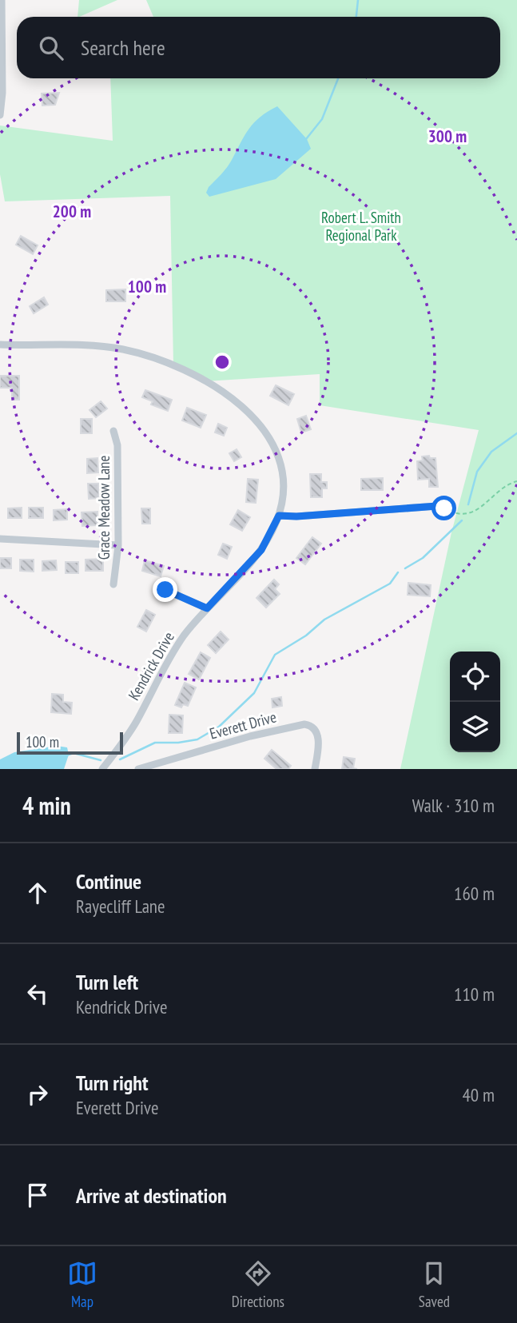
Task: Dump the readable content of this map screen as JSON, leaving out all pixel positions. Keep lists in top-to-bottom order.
{
  "streets": {
    "street": ["Grace Meadow Lane", "Kendrick Drive", "Everett Drive"]
  },
  "parks": ["Robert L. Smith Regional Park"],
  "scale_bar": "100 m",
  "page": {
    "search": "Search here",
    "scale": "100 m",
    "heading": ["4 min", "Walk · 310 m"],
    "list": [
      ["Continue", "Rayecliff Lane", "160 m"],
      ["Turn left", "Kendrick Drive", "110 m"],
      ["Turn right", "Everett Drive", "40 m"],
      "Arrive at destination"
    ],
    "nav": ["Map", "Directions", "Saved"]
  },
  "rings": ["300 m", "200 m", "100 m"]
}
